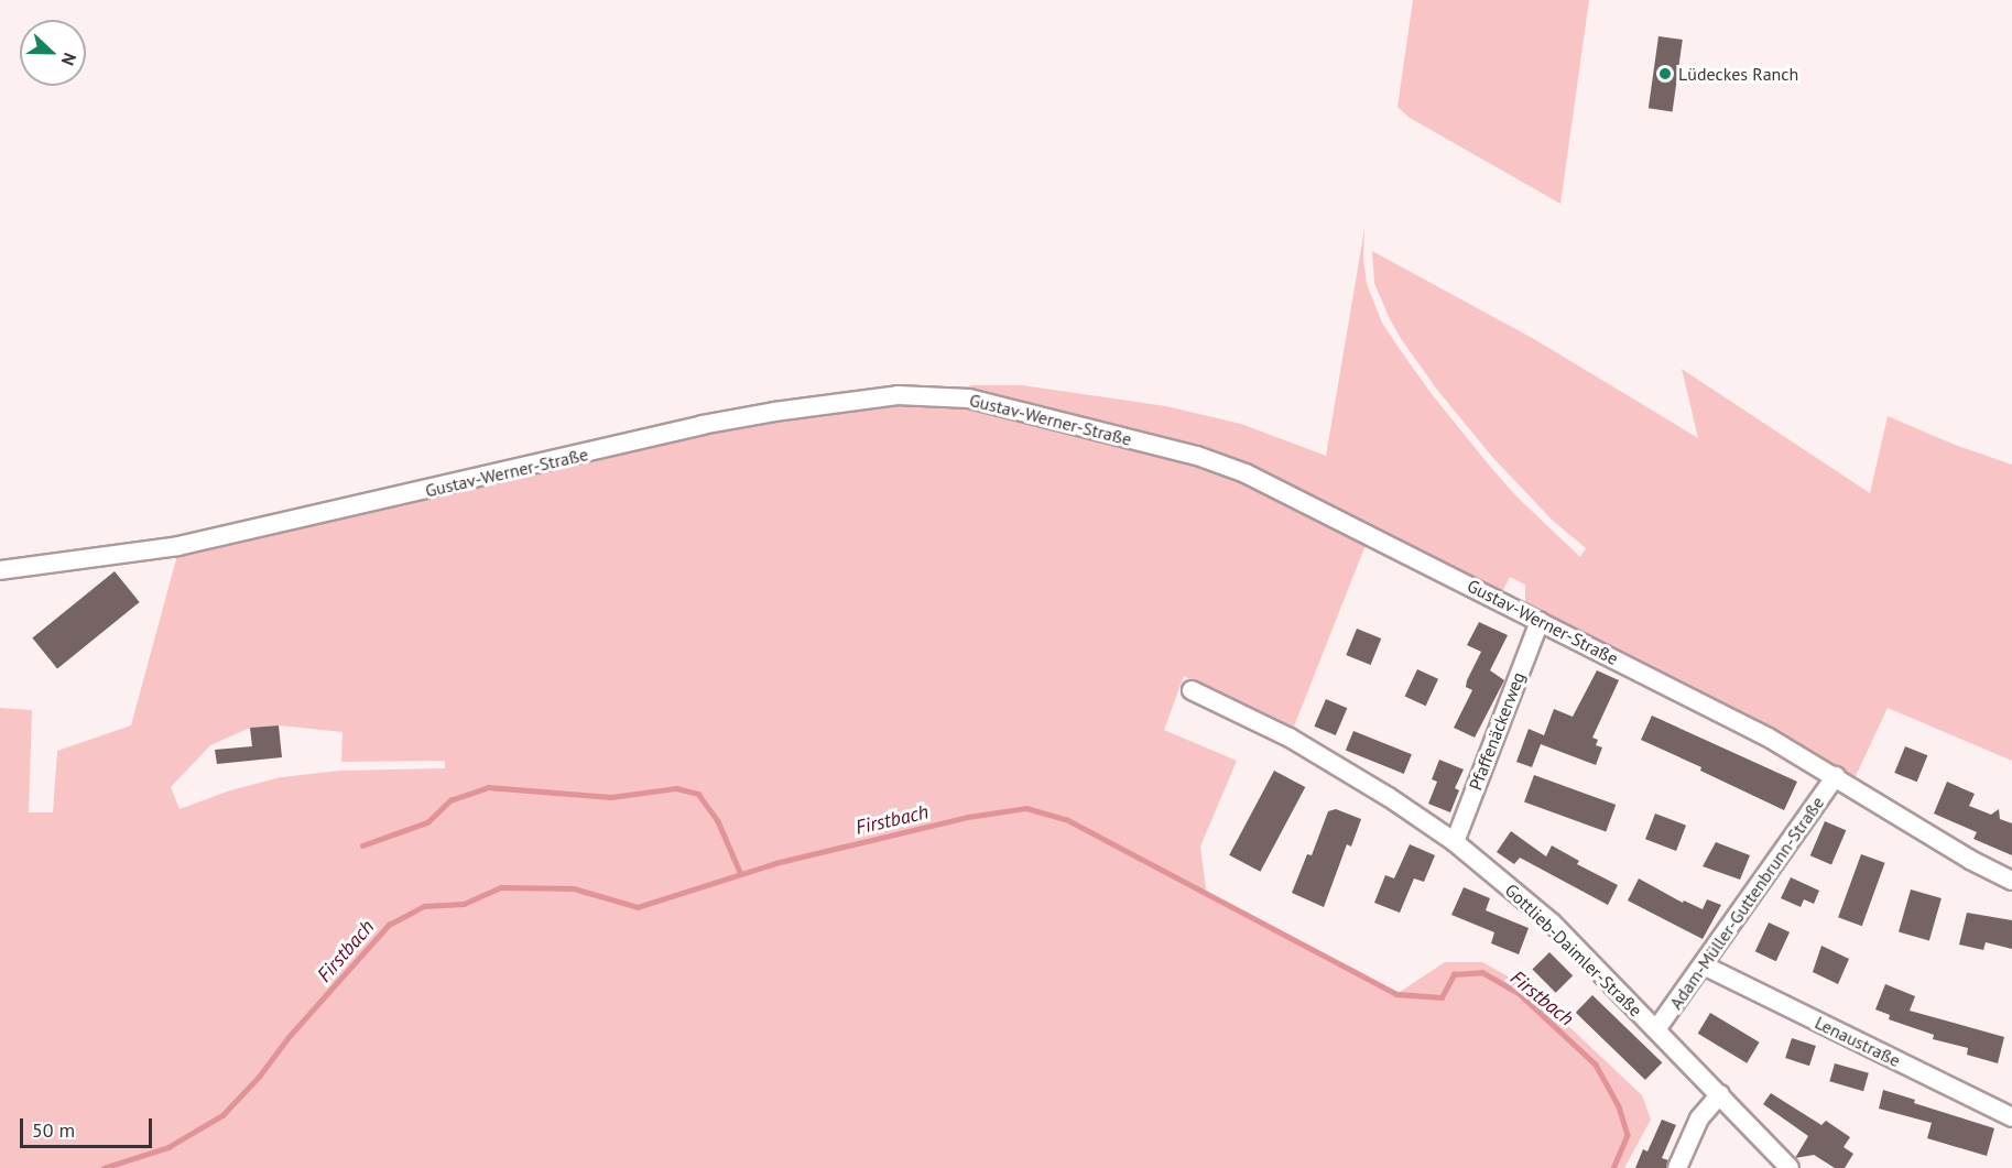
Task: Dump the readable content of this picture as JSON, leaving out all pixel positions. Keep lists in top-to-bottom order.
{
  "streets": {
    "street": [
      "Gustav-Werner-Straße",
      "Pfaffenäckerweg",
      "Adam-Müller-Guttenbrunn-Straße",
      "Gottlieb-Daimler-Straße",
      "Lenaustraße"
    ]
  },
  "crossings": [
    ["Gustav-Werner-Straße", "Pfaffenäckerweg"],
    ["Gustav-Werner-Straße", "Adam-Müller-Guttenbrunn-Straße"],
    ["Pfaffenäckerweg", "Gottlieb-Daimler-Straße"],
    ["Adam-Müller-Guttenbrunn-Straße", "Gottlieb-Daimler-Straße"],
    ["Adam-Müller-Guttenbrunn-Straße", "Lenaustraße"]
  ],
  "water": ["Firstbach"],
  "places": ["Lüdeckes Ranch"],
  "scale_bar": "50 m",
  "north": "right"
}
